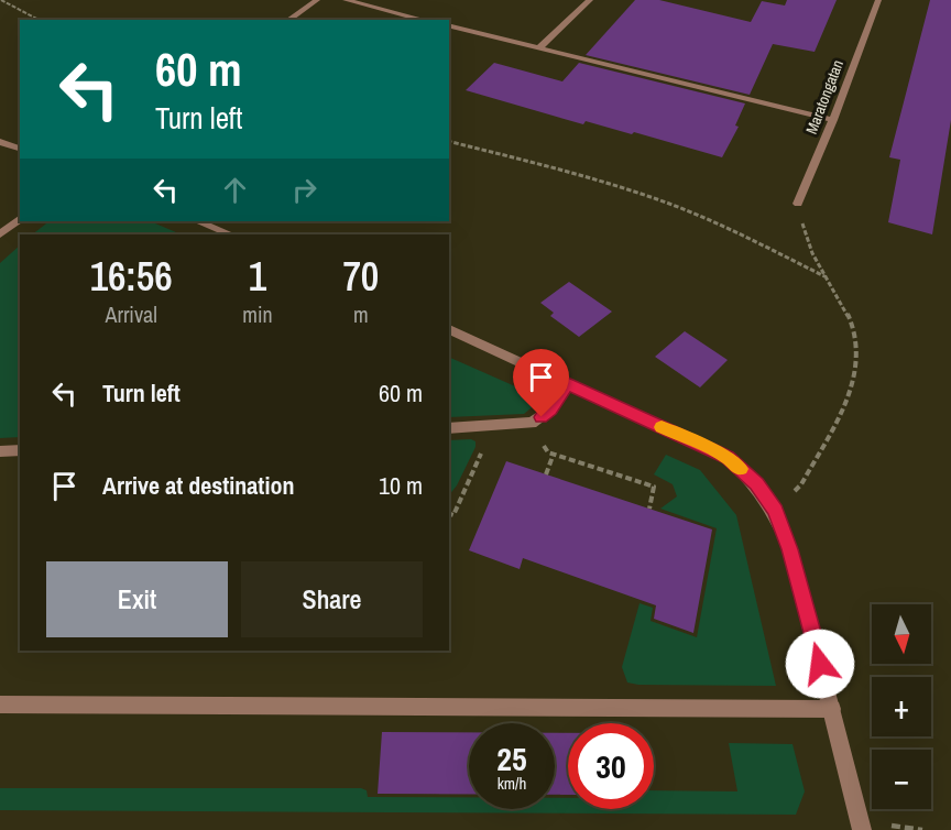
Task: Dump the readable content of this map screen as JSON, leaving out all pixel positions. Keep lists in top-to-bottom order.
{
  "streets": {
    "street": ["Maratongatan"]
  },
  "north": "bottom",
  "page": {
    "turn": ["60 m", "Turn left"],
    "eta": [
      "16:56",
      "Arrival",
      "1",
      "min",
      "70",
      "m"
    ],
    "list": [
      {
        "name": "Turn left",
        "value": "60 m"
      },
      {
        "name": "Arrive at destination",
        "value": "10 m"
      }
    ],
    "buttons": ["Exit", "Share"],
    "map_buttons": ["+", "−"],
    "speed": "25 km/h",
    "limit": "30"
  }
}
